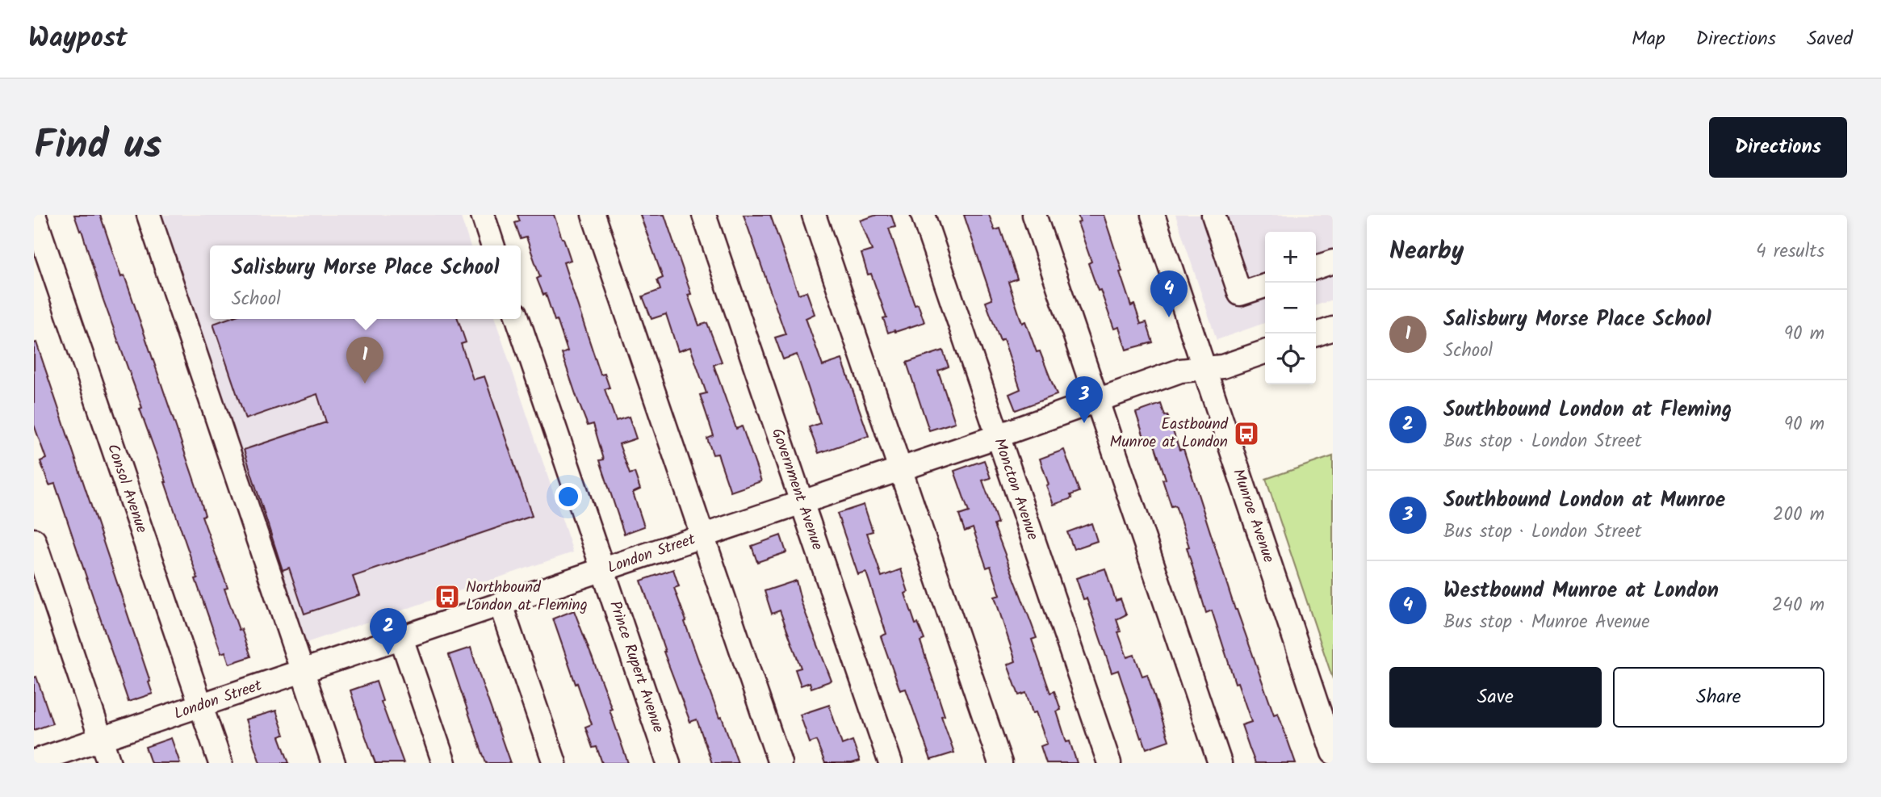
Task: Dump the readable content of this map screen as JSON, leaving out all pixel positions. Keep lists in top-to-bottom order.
{
  "streets": {
    "street": [
      "Consol Avenue",
      "Government Avenue",
      "Moncton Avenue",
      "Munroe Avenue",
      "London Street",
      "Prince Rupert Avenue"
    ]
  },
  "crossings": [
    ["Consol Avenue", "London Street"],
    ["Government Avenue", "London Street"],
    ["Moncton Avenue", "London Street"],
    ["Munroe Avenue", "London Street"],
    ["London Street", "Prince Rupert Avenue"]
  ],
  "places": {
    "bus stop": ["Eastbound Munroe at London", "Northbound London at Fleming"]
  },
  "page": {
    "header": "Waypost",
    "nav": ["Map", "Directions", "Saved"],
    "title": "Find us",
    "buttons": [
      "Directions",
      ["Save", "Share"]
    ],
    "heading": ["Nearby", "4 results"],
    "map_buttons": ["+", "−"],
    "popup": ["Salisbury Morse Place School", "School"],
    "pins": [
      "4",
      "1",
      "3",
      "2"
    ],
    "list": [
      {
        "mark": "1",
        "name": "Salisbury Morse Place School",
        "note": "School",
        "value": "90 m"
      },
      {
        "mark": "2",
        "name": "Southbound London at Fleming",
        "note": "Bus stop · London Street",
        "value": "90 m"
      },
      {
        "mark": "3",
        "name": "Southbound London at Munroe",
        "note": "Bus stop · London Street",
        "value": "200 m"
      },
      {
        "mark": "4",
        "name": "Westbound Munroe at London",
        "note": "Bus stop · Munroe Avenue",
        "value": "240 m"
      }
    ]
  }
}
